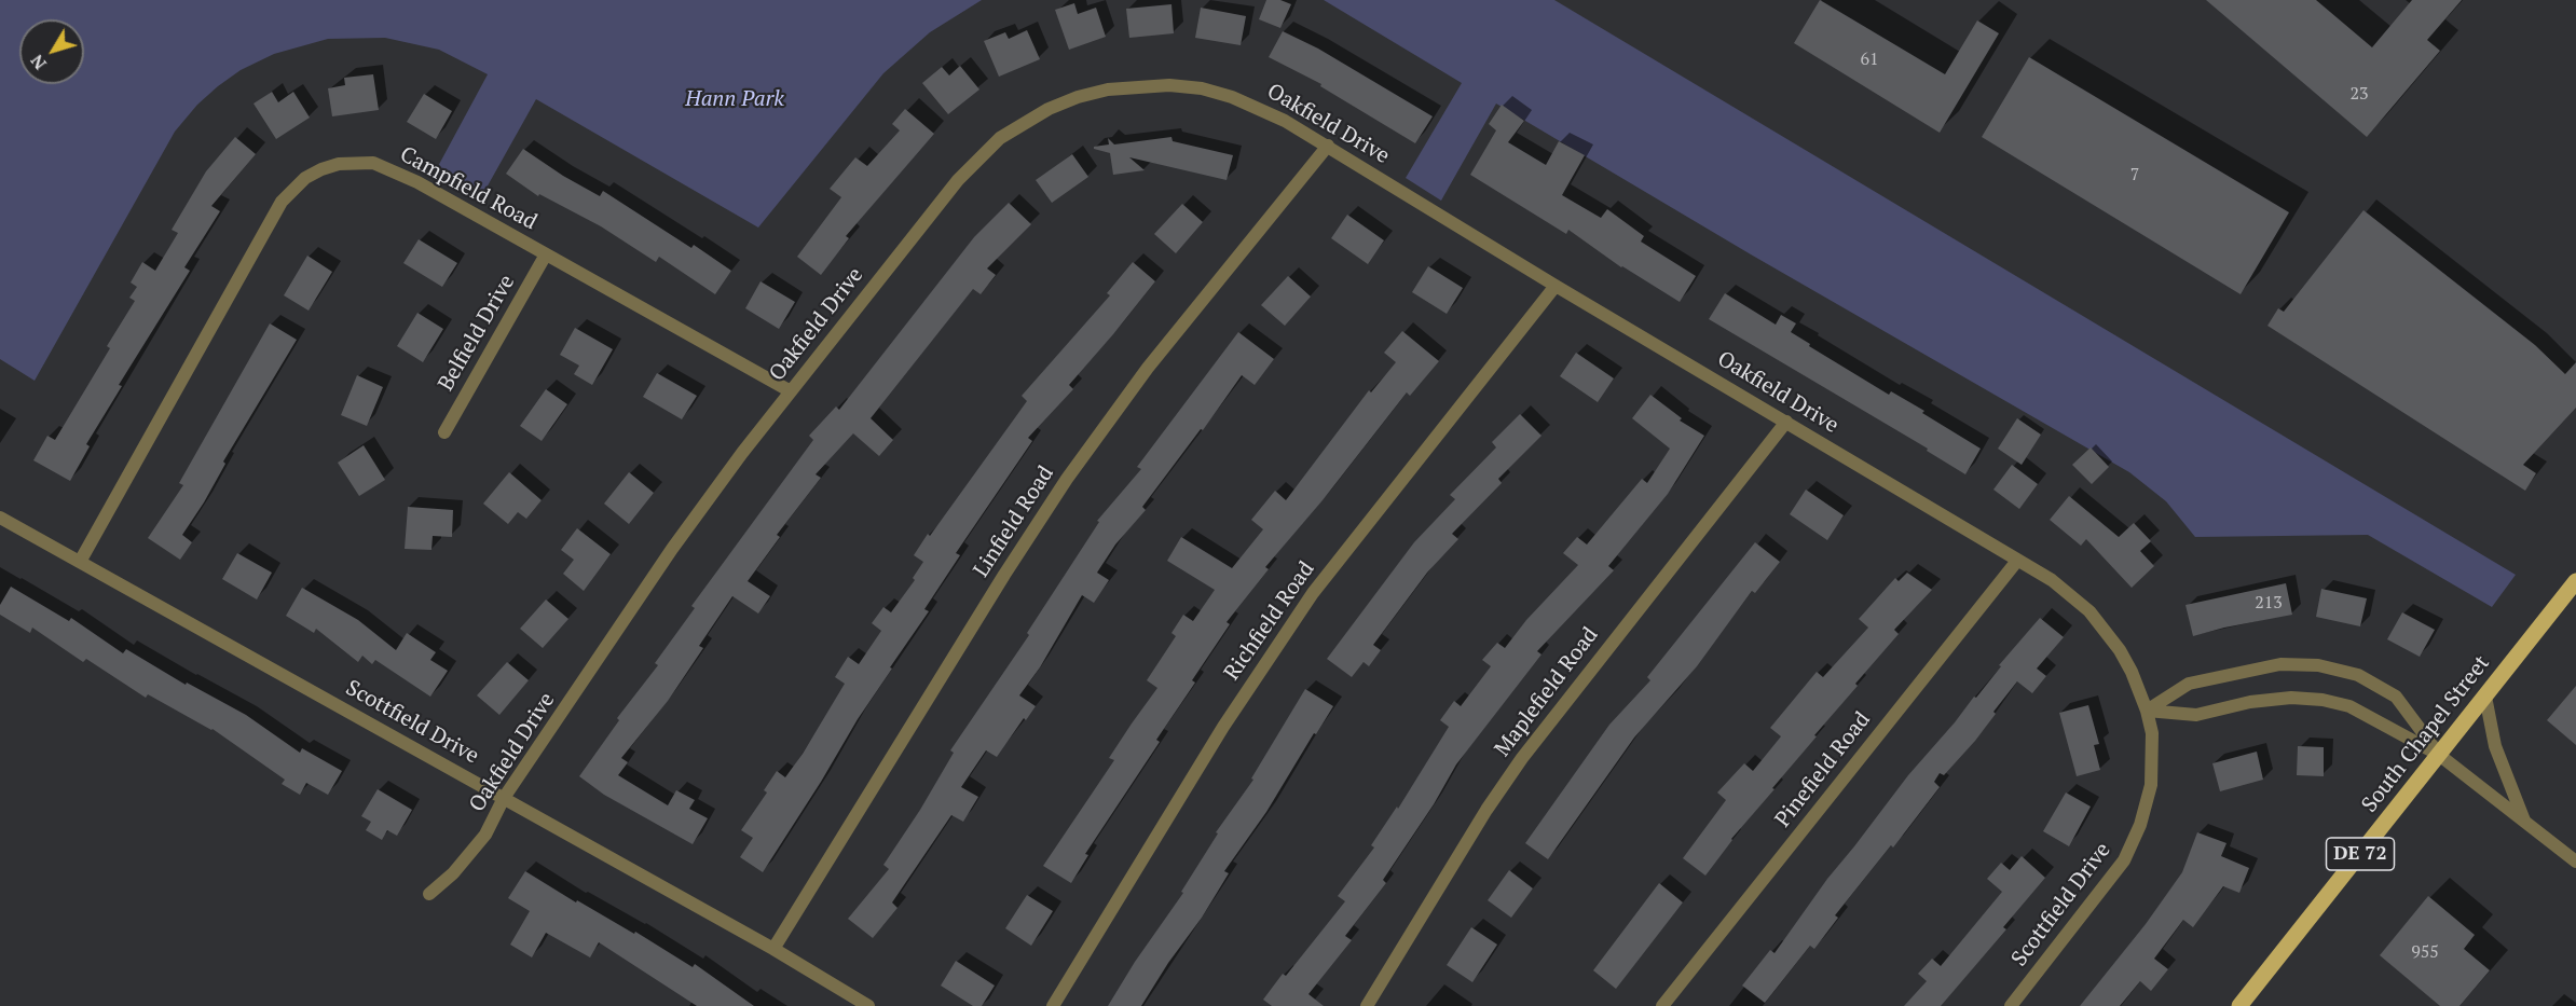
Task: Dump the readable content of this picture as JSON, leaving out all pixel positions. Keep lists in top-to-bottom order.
{
  "streets": {
    "main road": ["South Chapel Street", "DE 72"],
    "street": [
      "Oakfield Drive",
      "Campfield Road",
      "Belfield Drive",
      "Linfield Road",
      "Richfield Road",
      "Maplefield Road",
      "Scottfield Drive",
      "Pinefield Road"
    ]
  },
  "crossings": [
    ["Oakfield Drive", "Campfield Road"],
    ["Oakfield Drive", "Linfield Road"],
    ["Oakfield Drive", "Richfield Road"],
    ["Oakfield Drive", "Maplefield Road"],
    ["Oakfield Drive", "Scottfield Drive"],
    ["Oakfield Drive", "Pinefield Road"],
    ["Campfield Road", "Belfield Drive"],
    ["Campfield Road", "Scottfield Drive"],
    ["Linfield Road", "Scottfield Drive"]
  ],
  "parks": ["Hann Park"],
  "house_numbers": [
    "61",
    "23",
    "7",
    "213",
    "955"
  ],
  "north": "bottom left"
}
